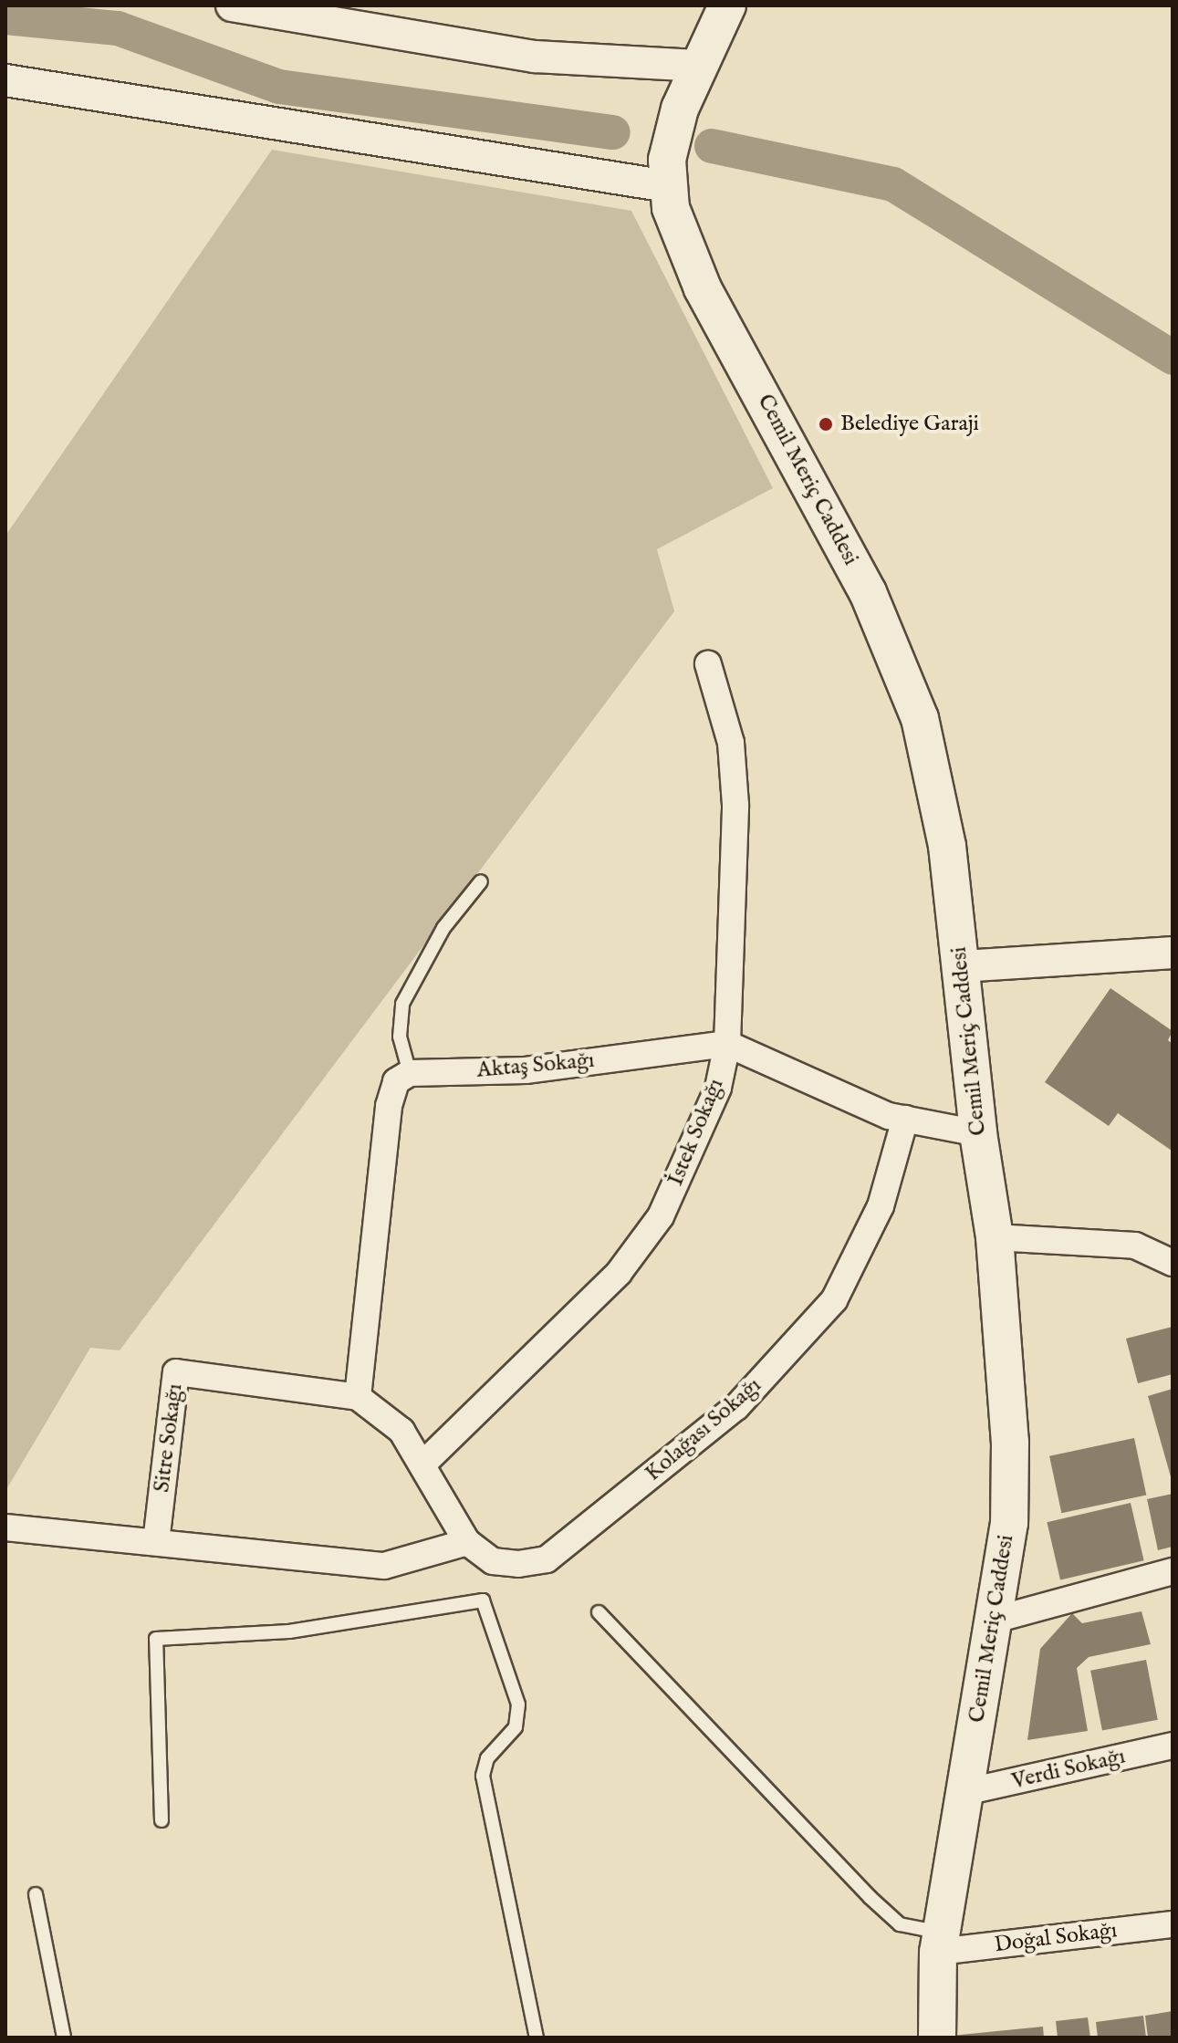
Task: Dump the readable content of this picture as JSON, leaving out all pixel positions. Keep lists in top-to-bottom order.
{
  "streets": {
    "main road": ["Cemil Meriç Caddesi"],
    "street": [
      "Aktaş Sokağı",
      "İstek Sokağı",
      "Kolağası Sokağı",
      "Sitre Sokağı",
      "Verdi Sokağı",
      "Doğal Sokağı"
    ]
  },
  "crossings": [
    ["Cemil Meriç Caddesi", "Verdi Sokağı"],
    ["Cemil Meriç Caddesi", "Doğal Sokağı"],
    ["Aktaş Sokağı", "İstek Sokağı"],
    ["İstek Sokağı", "Kolağası Sokağı"],
    ["İstek Sokağı", "Sitre Sokağı"],
    ["Kolağası Sokağı", "Sitre Sokağı"]
  ],
  "places": ["Belediye Garaji"]
}
